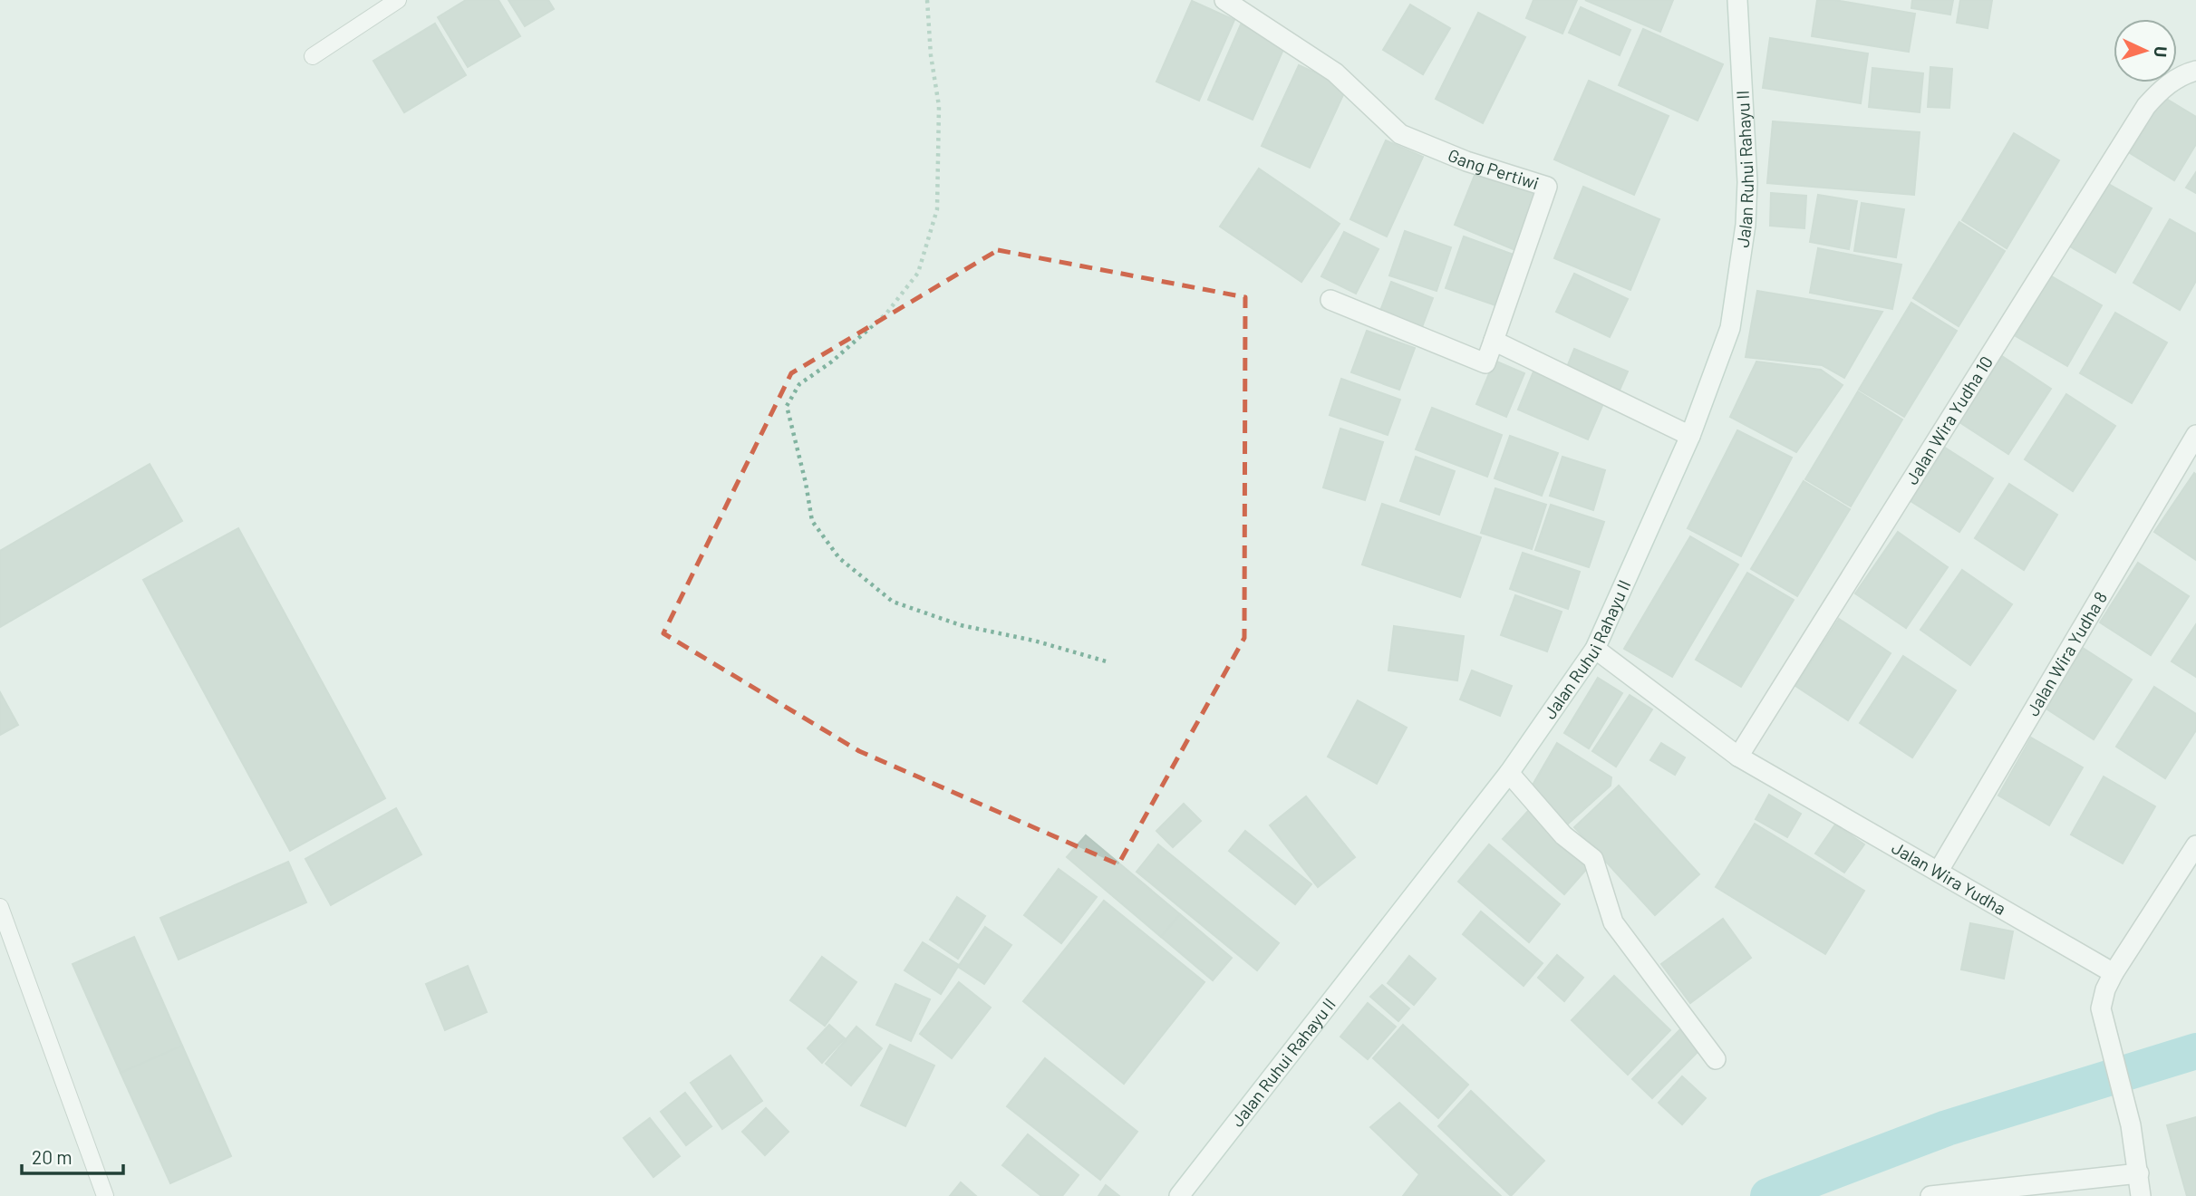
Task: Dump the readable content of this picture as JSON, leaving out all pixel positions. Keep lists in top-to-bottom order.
{
  "streets": {
    "street": [
      "Jalan Ruhui Rahayu II",
      "Gang Pertiwi",
      "Jalan Wira Yudha 10",
      "Jalan Wira Yudha 8",
      "Jalan Wira Yudha"
    ]
  },
  "crossings": [
    ["Jalan Ruhui Rahayu II", "Jalan Wira Yudha"],
    ["Jalan Wira Yudha 10", "Jalan Wira Yudha"],
    ["Jalan Wira Yudha 8", "Jalan Wira Yudha"]
  ],
  "scale_bar": "20 m",
  "north": "right"
}
